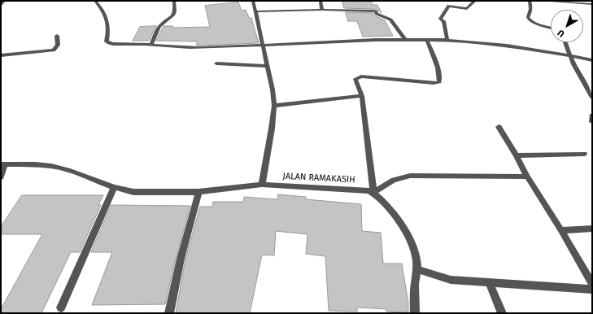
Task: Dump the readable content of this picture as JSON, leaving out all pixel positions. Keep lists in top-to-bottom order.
{
  "streets": {
    "street": ["JALAN RAMAKASIH"]
  },
  "north": "bottom left"
}
